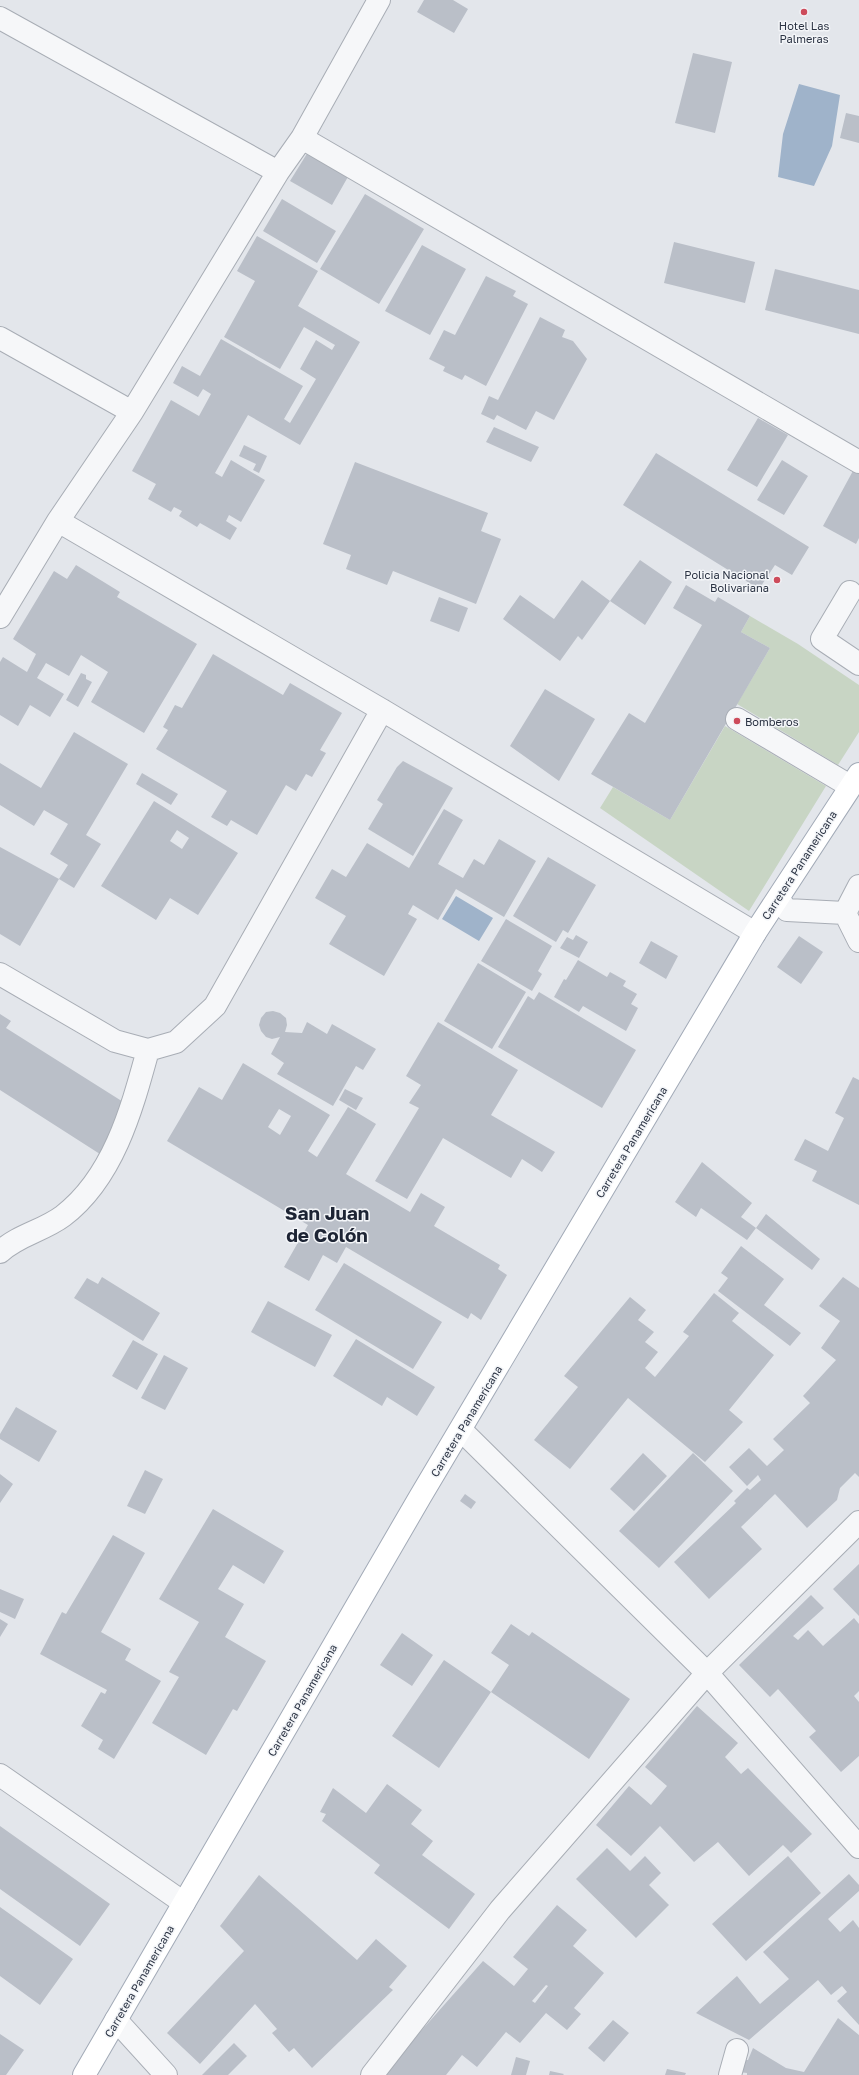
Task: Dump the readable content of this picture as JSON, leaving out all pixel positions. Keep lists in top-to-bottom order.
{
  "streets": {
    "main road": ["Carretera Panamericana"]
  },
  "districts": ["San Juan de Colón"],
  "places": ["Hotel Las Palmeras", "Policia Nacional Bolivariana", "Bomberos"]
}
